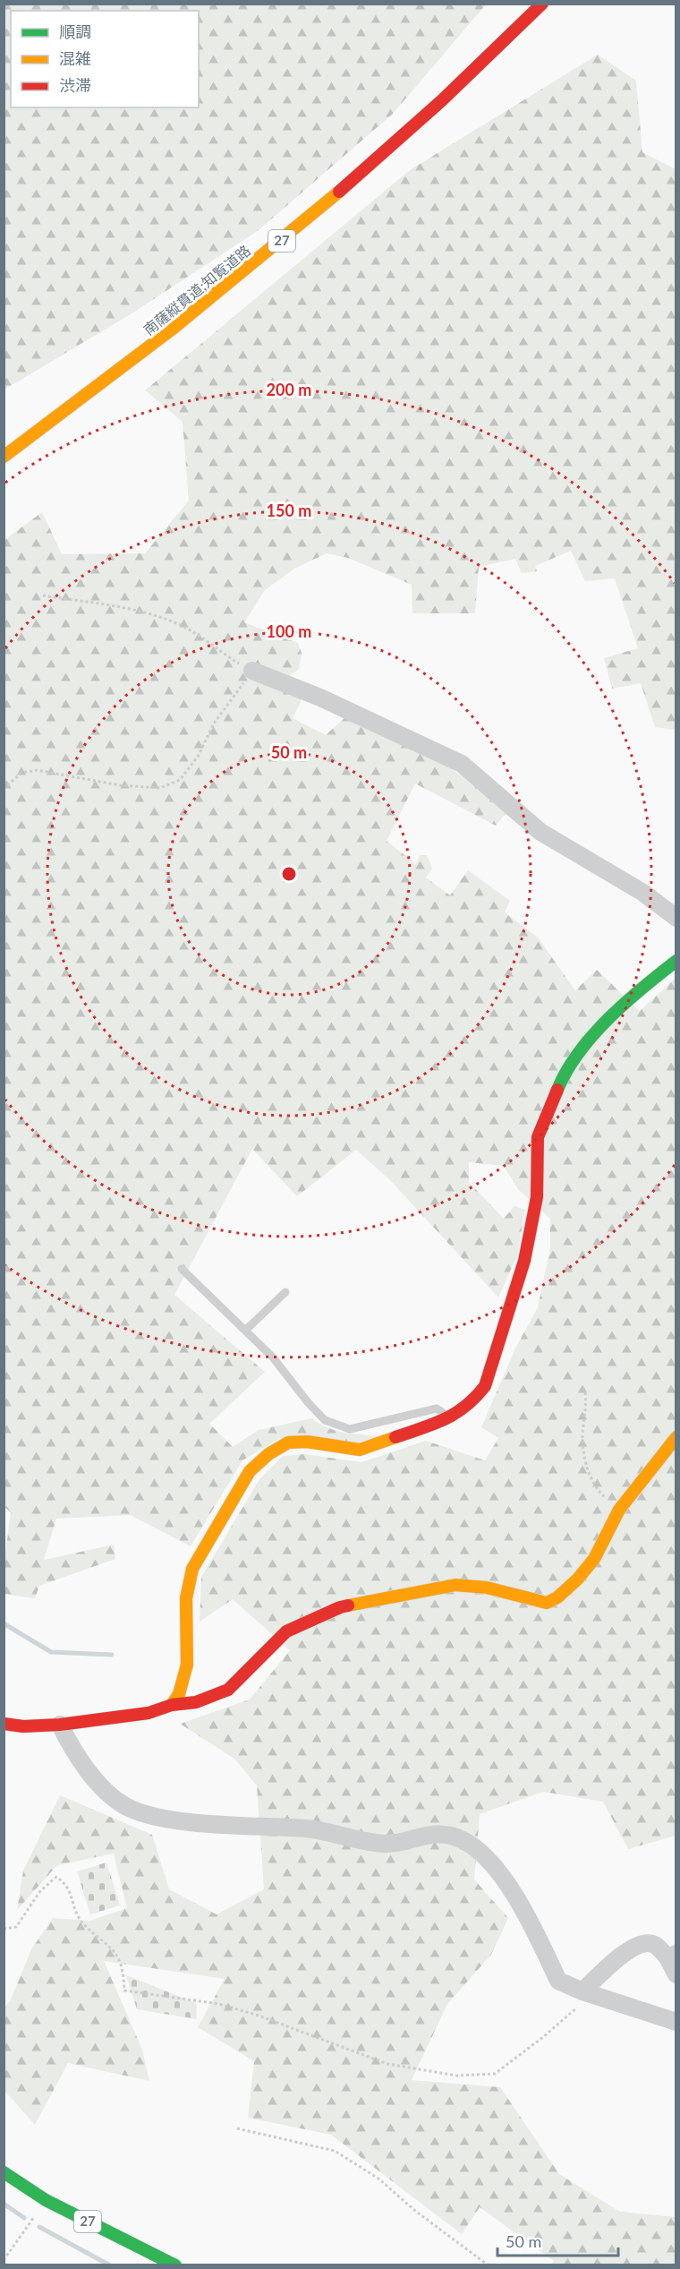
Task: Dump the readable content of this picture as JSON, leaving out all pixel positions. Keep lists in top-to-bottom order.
{
  "streets": {
    "main road": ["27", "南薩縦貫道;知覧道路"]
  },
  "legend": ["順調", "混雑", "渋滞"],
  "scale_bar": "50 m",
  "rings": [
    "200 m",
    "150 m",
    "100 m",
    "50 m"
  ]
}
